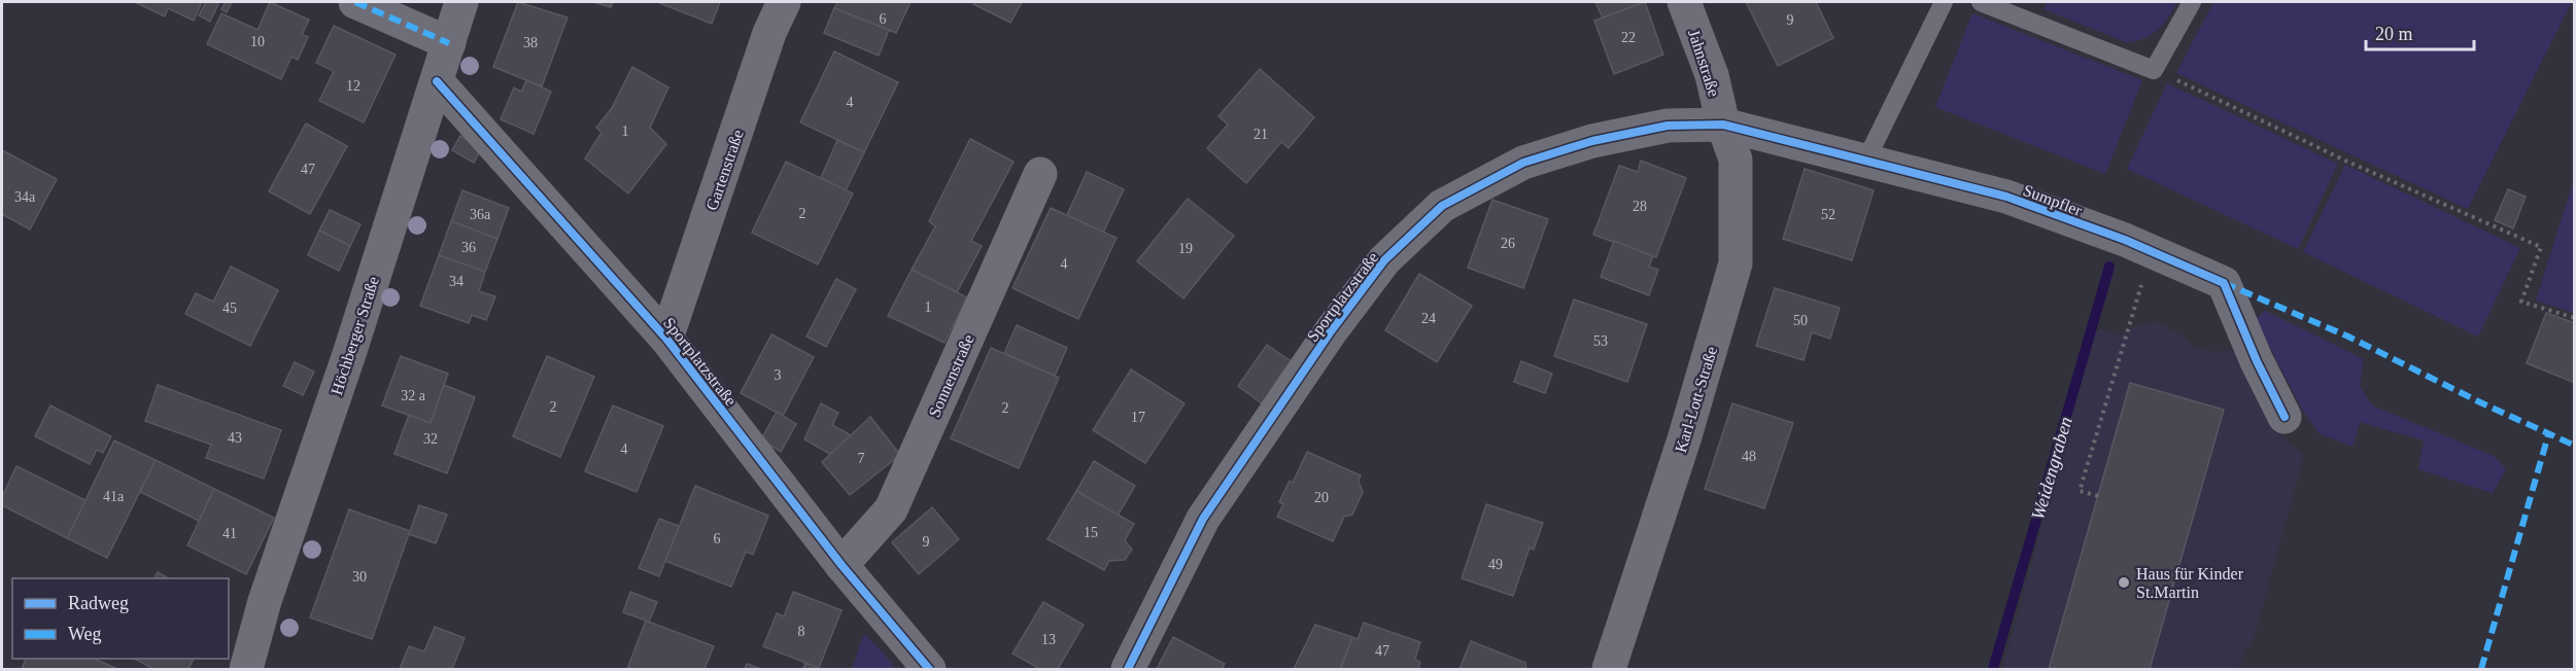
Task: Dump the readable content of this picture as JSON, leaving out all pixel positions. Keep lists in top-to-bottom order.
{
  "streets": {
    "street": [
      "Jahnstraße",
      "Gartenstraße",
      "Sumpfler",
      "Sportplatzstraße",
      "Höchberger Straße",
      "Sonnenstraße",
      "Karl-Lott-Straße"
    ]
  },
  "crossings": [
    ["Jahnstraße", "Sumpfler"],
    ["Jahnstraße", "Sportplatzstraße"],
    ["Jahnstraße", "Karl-Lott-Straße"],
    ["Gartenstraße", "Sportplatzstraße"],
    ["Sumpfler", "Sportplatzstraße"],
    ["Sumpfler", "Karl-Lott-Straße"],
    ["Sportplatzstraße", "Höchberger Straße"],
    ["Sportplatzstraße", "Sonnenstraße"],
    ["Sportplatzstraße", "Karl-Lott-Straße"]
  ],
  "water": ["Weidengraben"],
  "places": ["Haus für Kinder St.Martin"],
  "house_numbers": [
    "6",
    "9",
    "22",
    "10",
    "38",
    "12",
    "4",
    "1",
    "21",
    "47",
    "34a",
    "28",
    "2",
    "36a",
    "52",
    "26",
    "36",
    "19",
    "4",
    "34",
    "1",
    "45",
    "24",
    "50",
    "53",
    "3",
    "32 a",
    "2",
    "2",
    "17",
    "43",
    "32",
    "4",
    "48",
    "7",
    "41a",
    "20",
    "15",
    "41",
    "6",
    "9",
    "49",
    "30",
    "8",
    "13",
    "47"
  ],
  "legend": ["Radweg", "Weg"],
  "scale_bar": "20 m"
}
